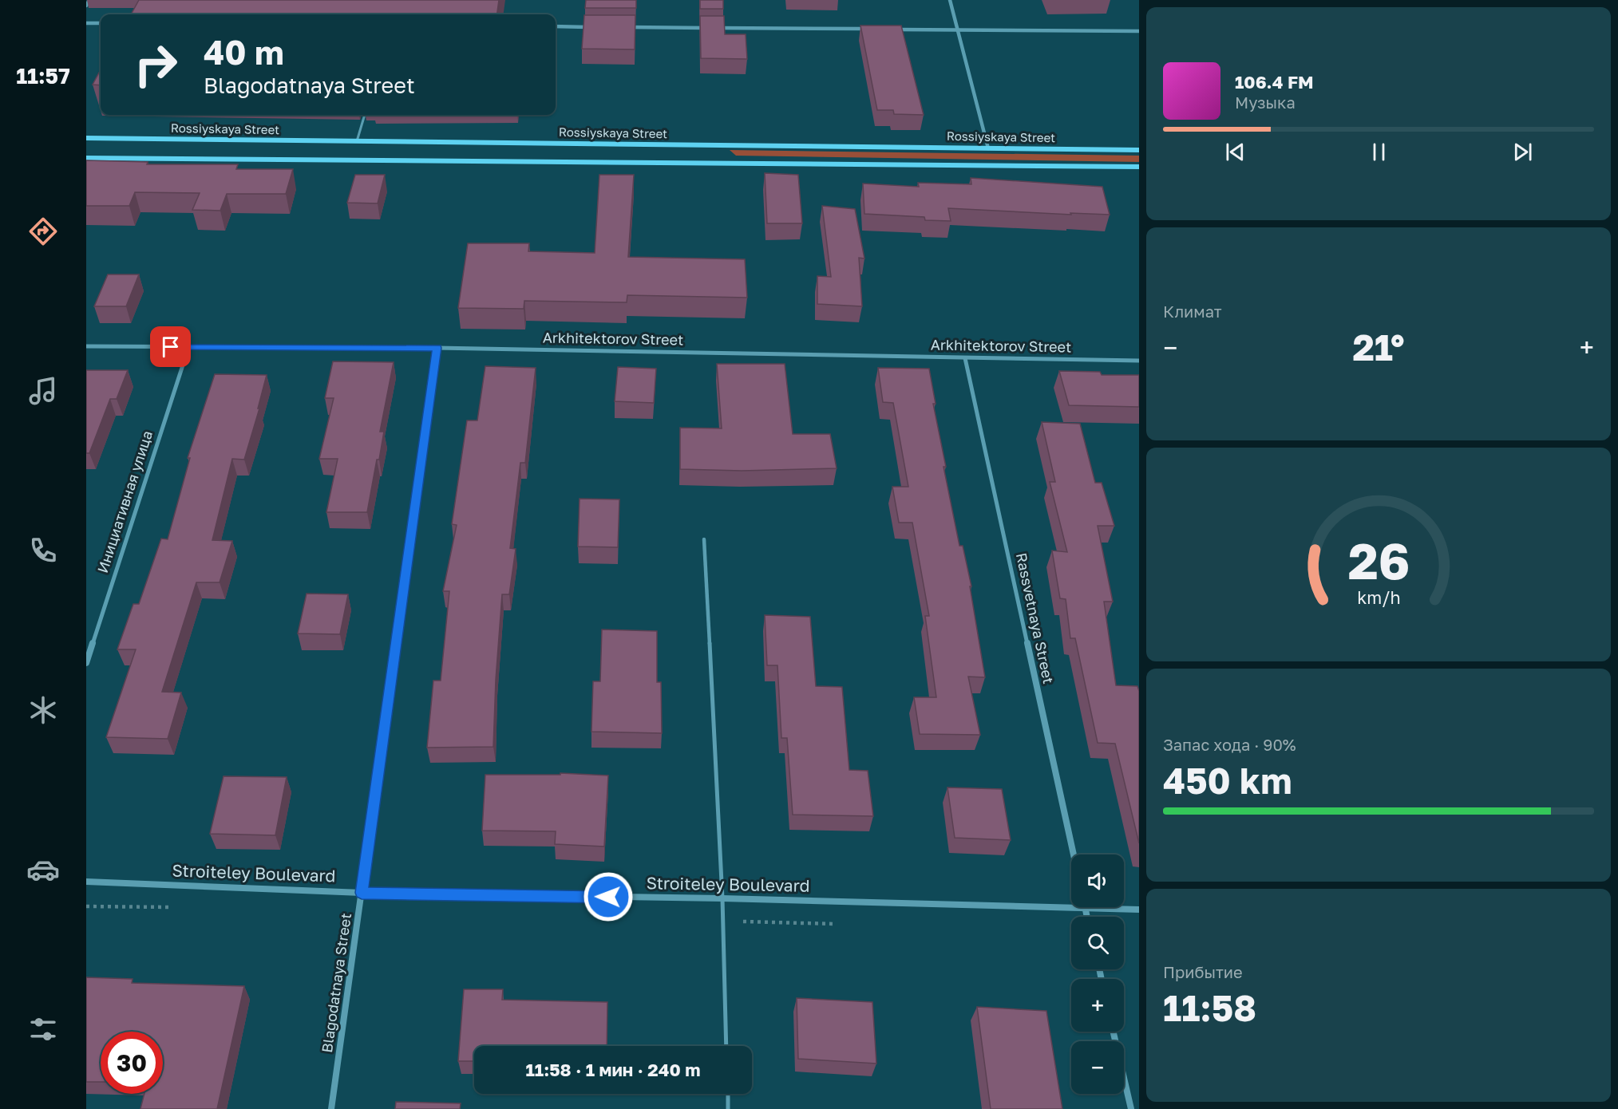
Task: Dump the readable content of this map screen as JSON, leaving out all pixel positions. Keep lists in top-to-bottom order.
{
  "streets": {
    "main road": ["Rossiyskaya Street"],
    "street": [
      "Arkhitektorov Street",
      "Инициативная улица",
      "Rassvetnaya Street",
      "Stroiteley Boulevard",
      "Blagodatnaya Street"
    ]
  },
  "crossings": [
    ["Arkhitektorov Street", "Инициативная улица"],
    ["Arkhitektorov Street", "Rassvetnaya Street"],
    ["Arkhitektorov Street", "Blagodatnaya Street"],
    ["Stroiteley Boulevard", "Blagodatnaya Street"]
  ],
  "page": {
    "tabs": "11:57",
    "turn": ["40 m", "Blagodatnaya Street"],
    "song": ["106.4 FM", "Музыка"],
    "tile": [
      "Климат",
      ["Запас хода · 90%", "450 km"],
      ["Прибытие", "11:58"]
    ],
    "heat": ["−", "21°", "+"],
    "map_buttons": ["+", "−"],
    "limit": "30",
    "trip": "11:58 · 1 мин · 240 m",
    "gauge": ["26", "km/h"]
  }
}
